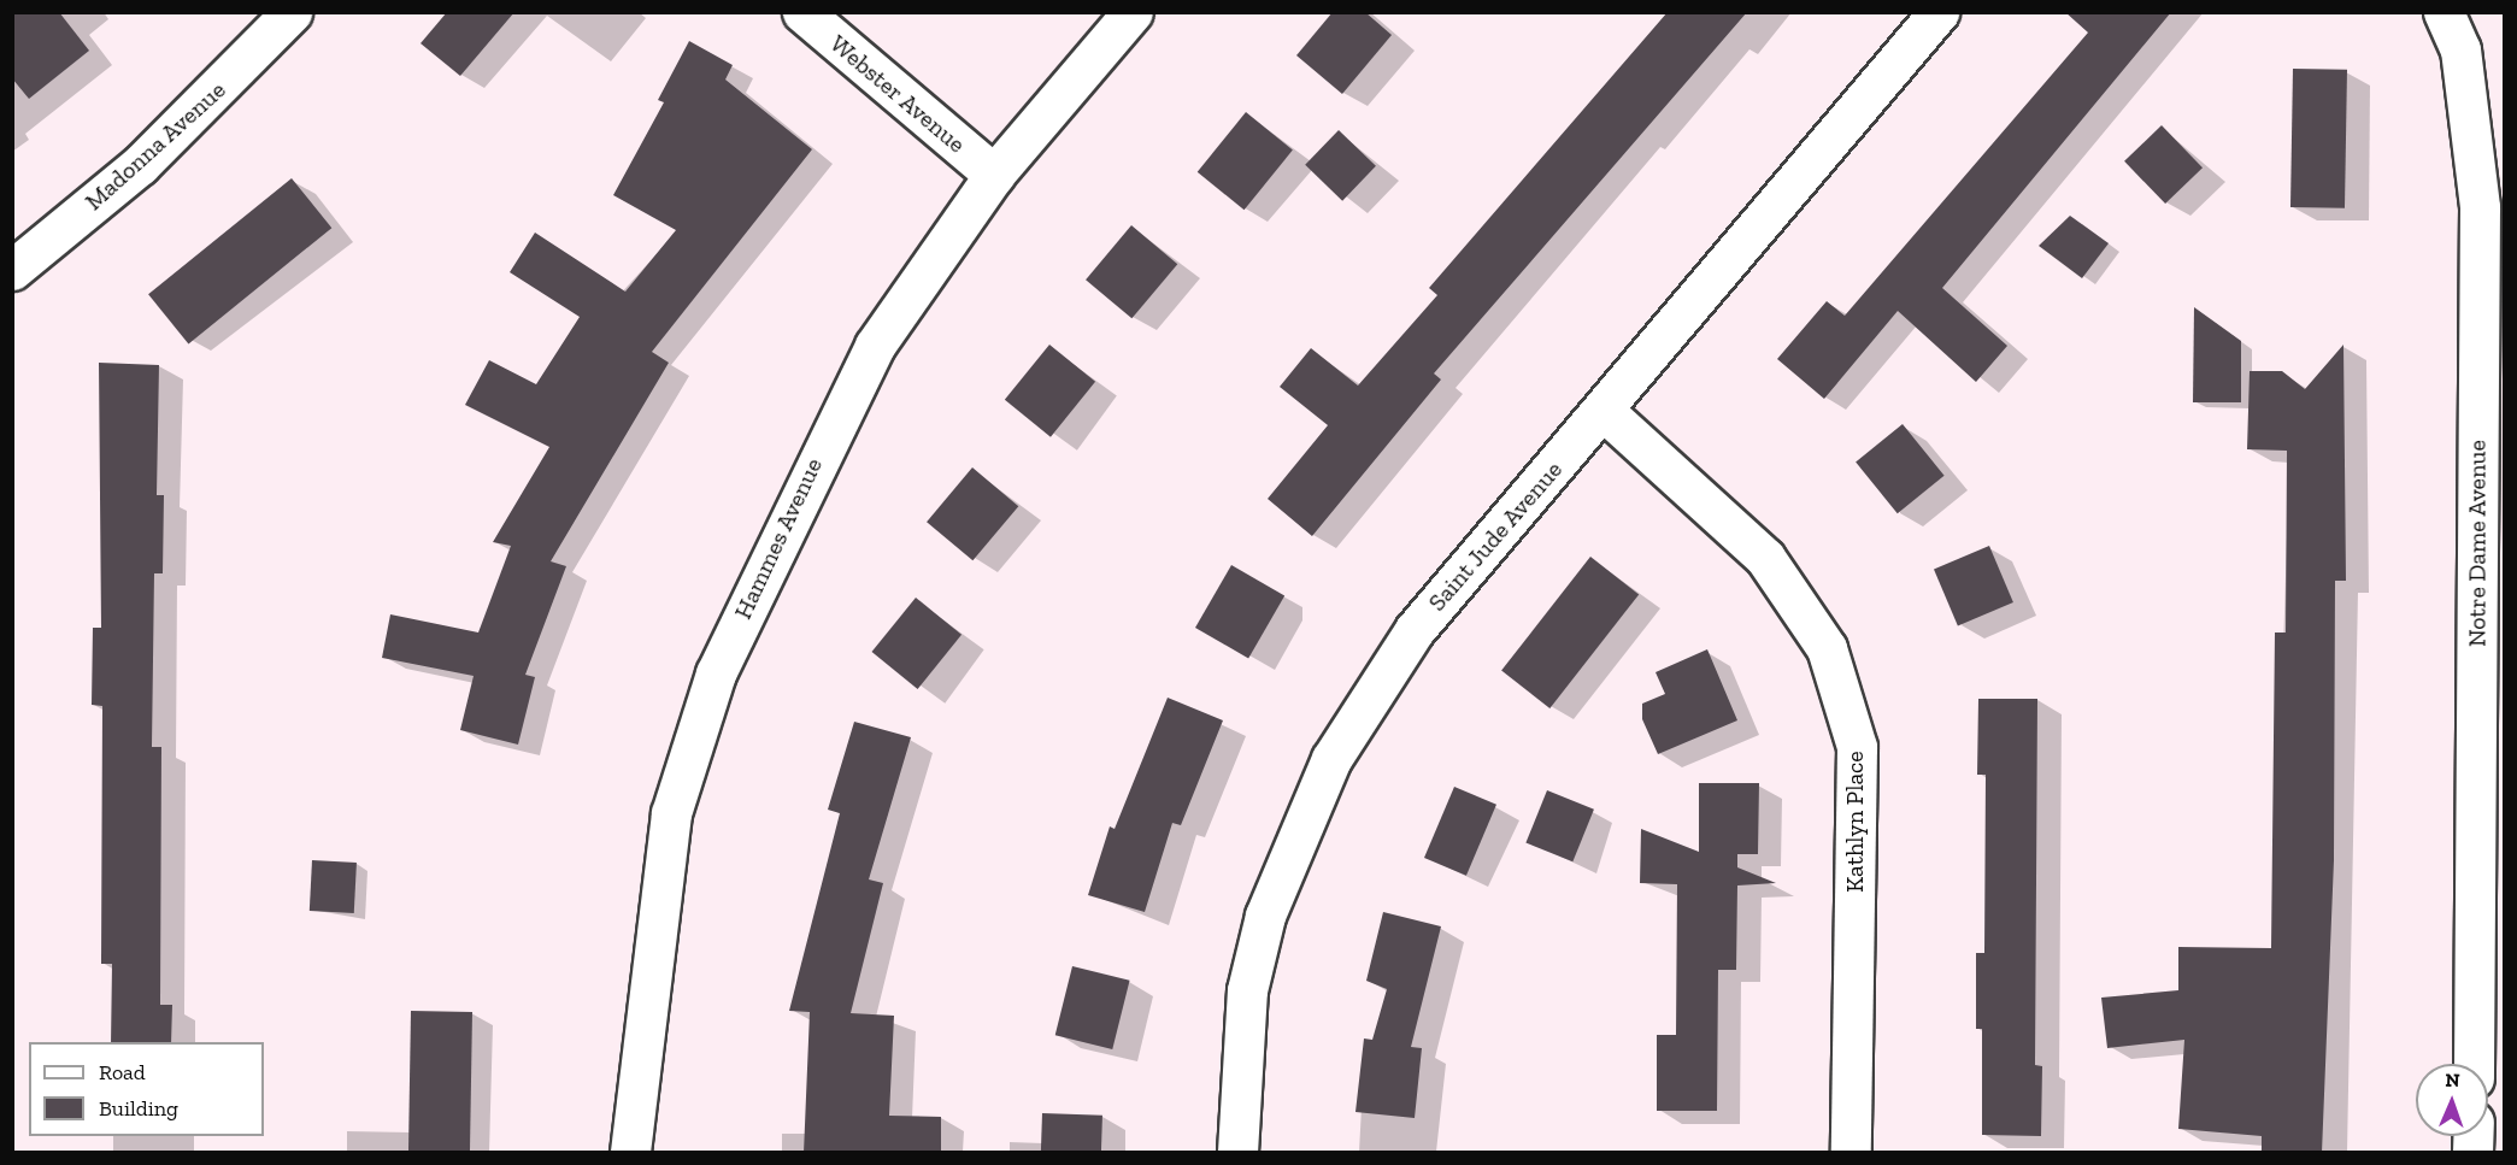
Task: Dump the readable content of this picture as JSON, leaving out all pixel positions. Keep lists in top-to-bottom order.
{
  "streets": {
    "street": [
      "Webster Avenue",
      "Madonna Avenue",
      "Saint Jude Avenue",
      "Hammes Avenue",
      "Notre Dame Avenue",
      "Kathlyn Place"
    ]
  },
  "crossings": [
    ["Webster Avenue", "Hammes Avenue"],
    ["Saint Jude Avenue", "Kathlyn Place"]
  ],
  "legend": ["Road", "Building"],
  "north": "top"
}
